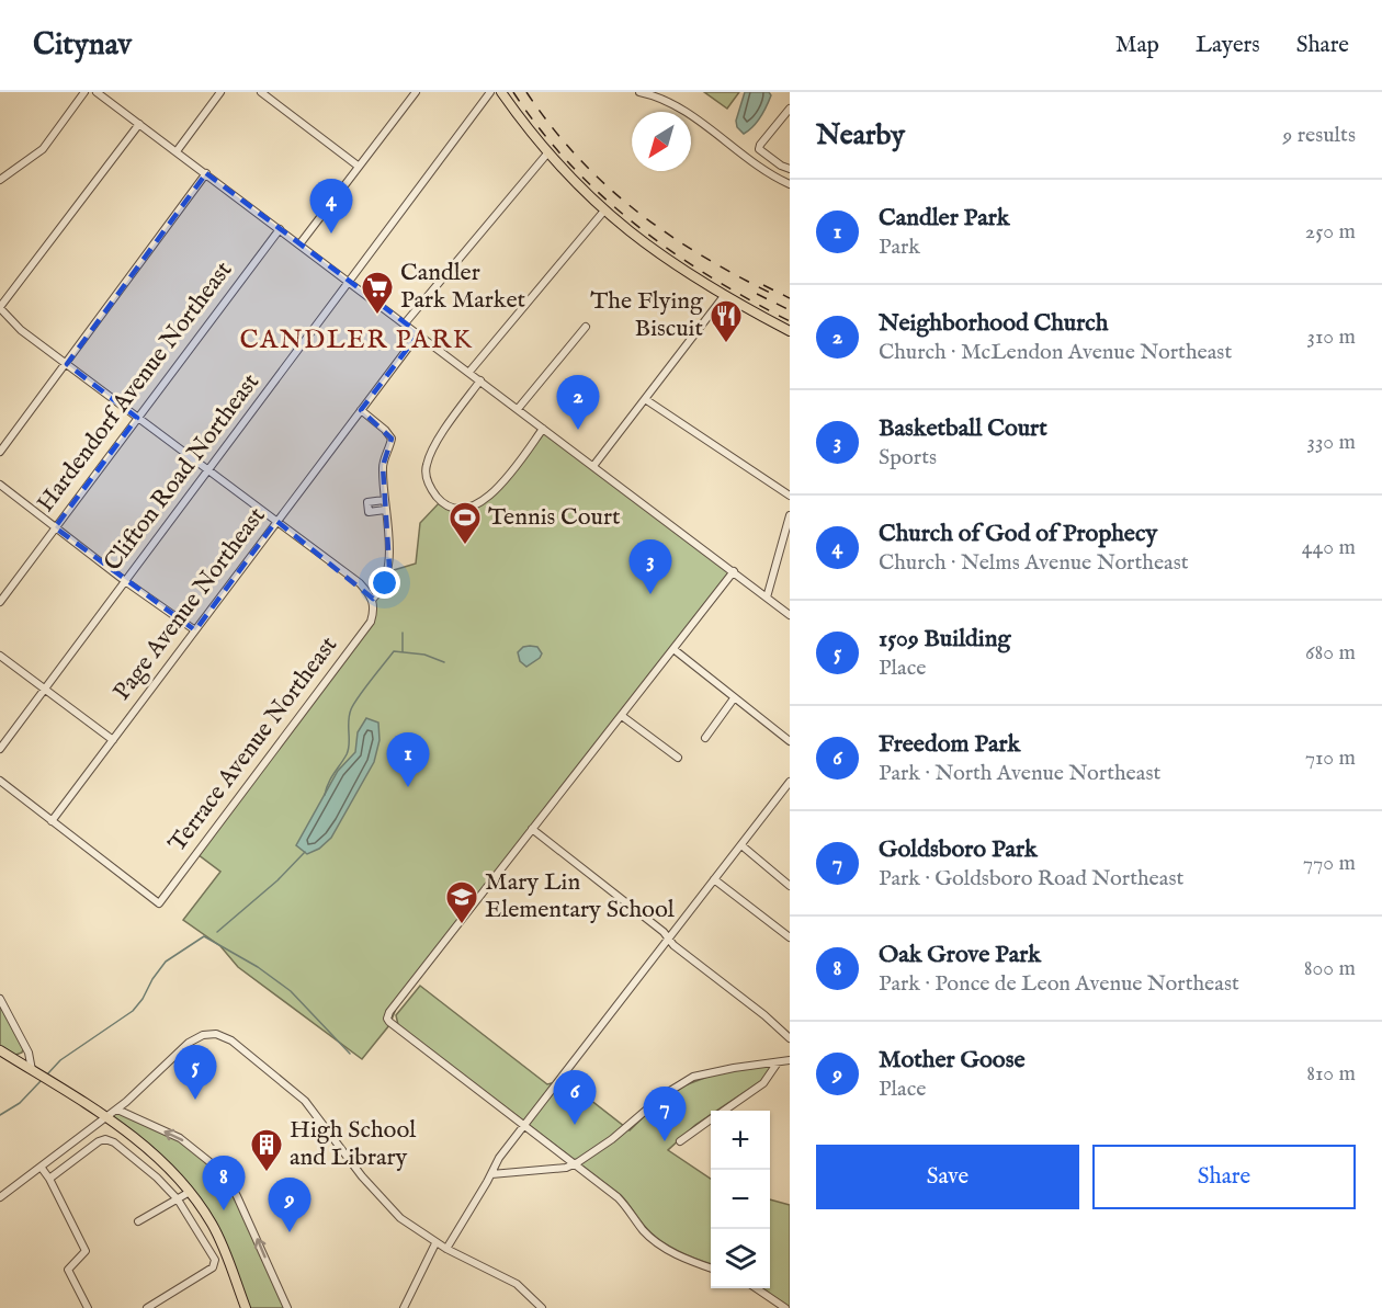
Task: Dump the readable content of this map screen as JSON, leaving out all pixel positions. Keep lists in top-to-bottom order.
{
  "streets": {
    "street": [
      "Hardendorf Avenue Northeast",
      "Clifton Road Northeast",
      "Page Avenue Northeast",
      "Terrace Avenue Northeast"
    ]
  },
  "crossings": [
    ["Page Avenue Northeast", "Terrace Avenue Northeast"]
  ],
  "districts": ["CANDLER PARK"],
  "places": {
    "supermarket": ["Candler Park Market"],
    "restaurant": ["The Flying Biscuit"],
    "sports": ["Tennis Court"],
    "school or university": ["Mary Lin Elementary School"],
    "building": ["High School and Library"]
  },
  "north": "bottom left",
  "page": {
    "header": "Citynav",
    "nav": ["Map", "Layers", "Share"],
    "heading": ["Nearby", "9 results"],
    "list": [
      {
        "mark": "1",
        "name": "Candler Park",
        "note": "Park",
        "value": "250 m"
      },
      {
        "mark": "2",
        "name": "Neighborhood Church",
        "note": "Church · McLendon Avenue Northeast",
        "value": "310 m"
      },
      {
        "mark": "3",
        "name": "Basketball Court",
        "note": "Sports",
        "value": "330 m"
      },
      {
        "mark": "4",
        "name": "Church of God of Prophecy",
        "note": "Church · Nelms Avenue Northeast",
        "value": "440 m"
      },
      {
        "mark": "5",
        "name": "1509 Building",
        "note": "Place",
        "value": "680 m"
      },
      {
        "mark": "6",
        "name": "Freedom Park",
        "note": "Park · North Avenue Northeast",
        "value": "710 m"
      },
      {
        "mark": "7",
        "name": "Goldsboro Park",
        "note": "Park · Goldsboro Road Northeast",
        "value": "770 m"
      },
      {
        "mark": "8",
        "name": "Oak Grove Park",
        "note": "Park · Ponce de Leon Avenue Northeast",
        "value": "800 m"
      },
      {
        "mark": "9",
        "name": "Mother Goose",
        "note": "Place",
        "value": "810 m"
      }
    ],
    "pins": [
      "4",
      "2",
      "3",
      "1",
      "5",
      "6",
      "7",
      "8",
      "9"
    ],
    "map_buttons": ["+", "−"],
    "buttons": ["Save", "Share"]
  }
}
